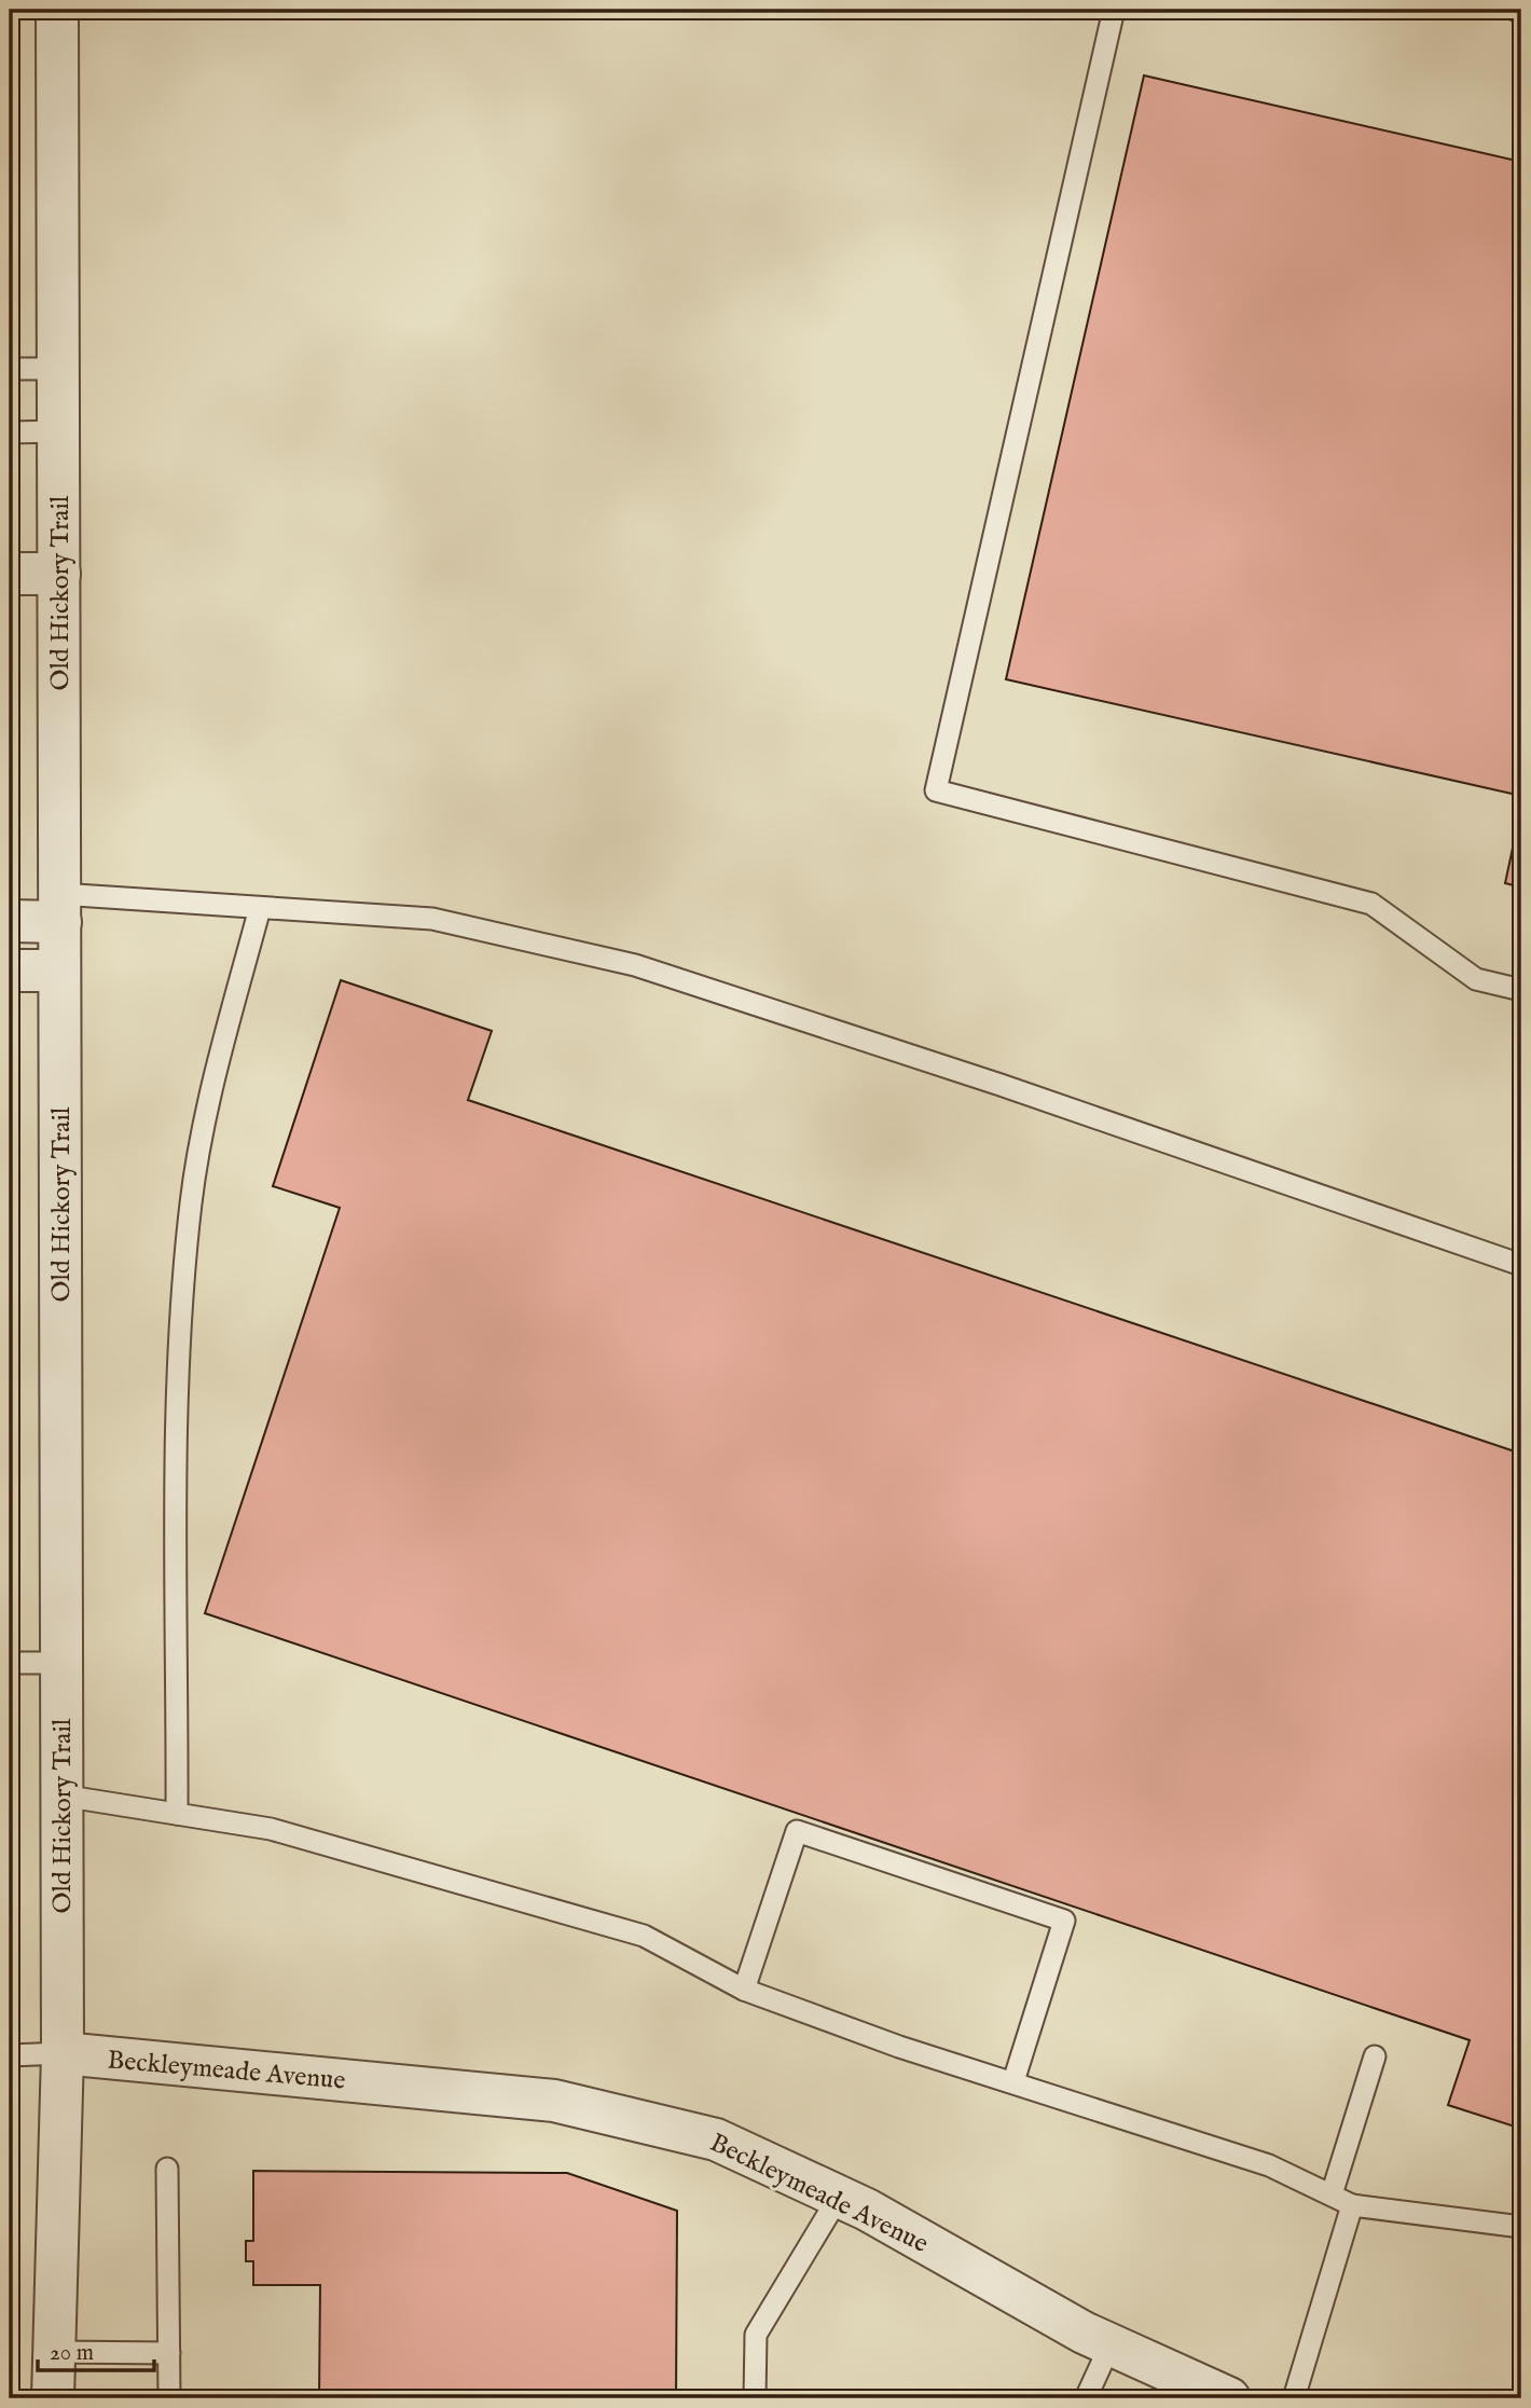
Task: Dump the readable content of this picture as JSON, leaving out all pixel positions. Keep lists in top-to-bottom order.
{
  "streets": {
    "street": ["Old Hickory Trail", "Beckleymeade Avenue"]
  },
  "crossings": [
    ["Old Hickory Trail", "Beckleymeade Avenue"]
  ],
  "scale_bar": "20 m"
}
